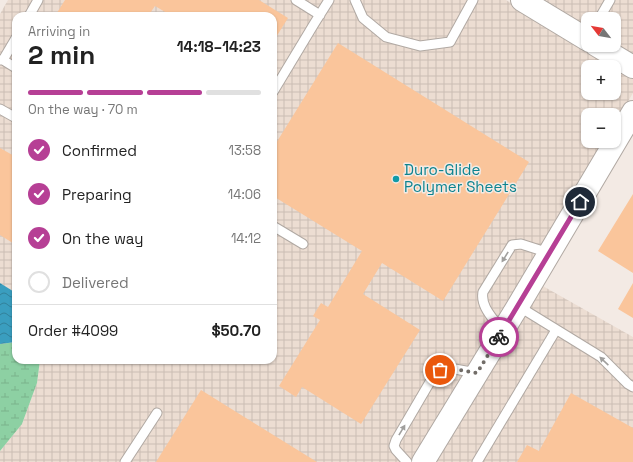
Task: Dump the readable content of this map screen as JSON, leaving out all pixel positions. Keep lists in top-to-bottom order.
{
  "places": ["Duro-Glide Polymer Sheets"],
  "north": "top left",
  "page": {
    "map_buttons": ["+", "−"],
    "heading": ["2 min", "Arriving in", "14:18–14:23"],
    "panel": ["Order #4099", "$50.70"],
    "bar": "On the way · 70 m",
    "list": [
      ["Confirmed", "13:58"],
      ["Preparing", "14:06"],
      ["On the way", "14:12"],
      "Delivered"
    ]
  }
}
